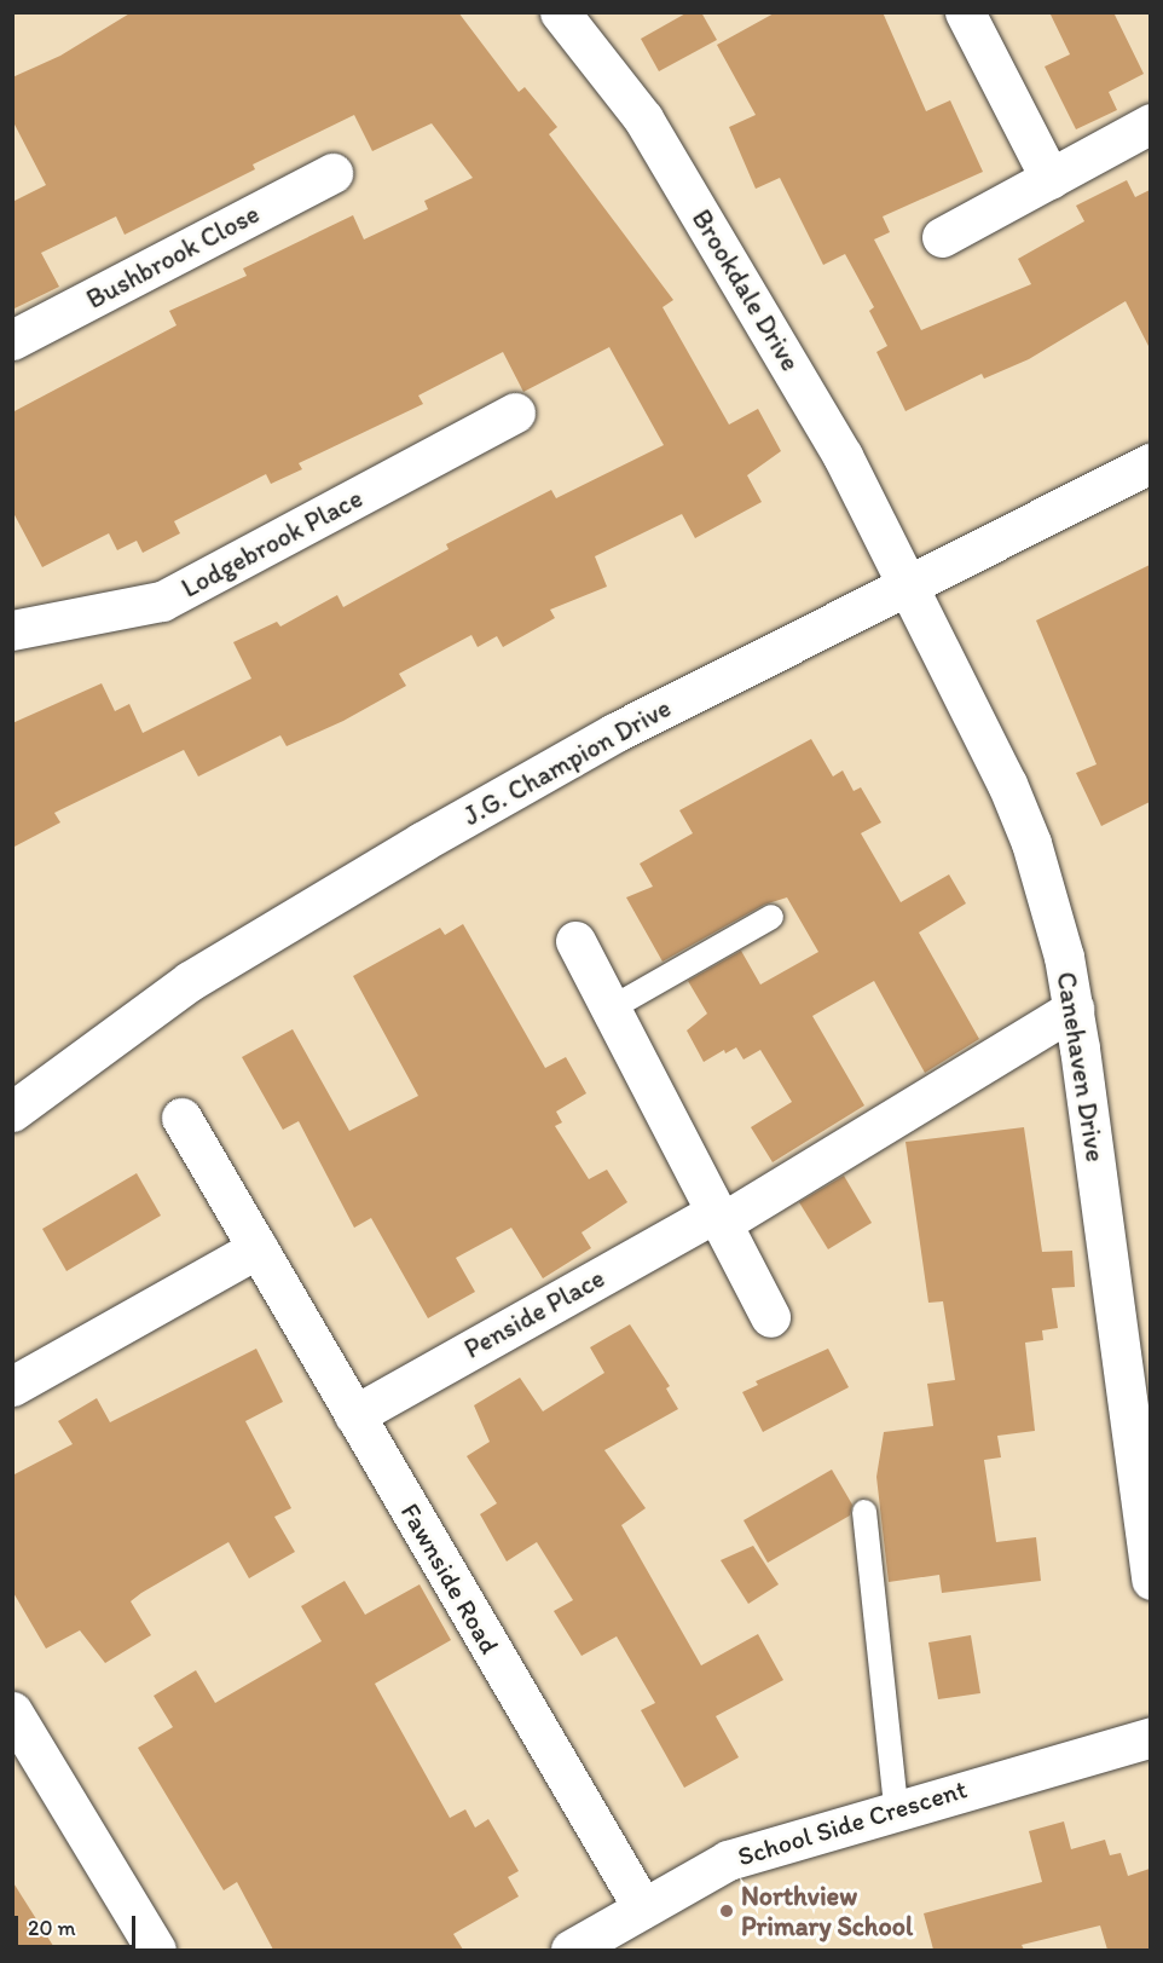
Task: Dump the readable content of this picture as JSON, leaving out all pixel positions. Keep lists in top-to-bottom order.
{
  "streets": {
    "street": [
      "Bushbrook Close",
      "Brookdale Drive",
      "Lodgebrook Place",
      "J.G. Champion Drive",
      "Canehaven Drive",
      "Penside Place",
      "Fawnside Road",
      "School Side Crescent"
    ]
  },
  "crossings": [
    ["Brookdale Drive", "J.G. Champion Drive"],
    ["Brookdale Drive", "Canehaven Drive"],
    ["J.G. Champion Drive", "Canehaven Drive"],
    ["Canehaven Drive", "Penside Place"],
    ["Penside Place", "Fawnside Road"],
    ["Fawnside Road", "School Side Crescent"]
  ],
  "places": ["Northview Primary School"],
  "scale_bar": "20 m"
}
